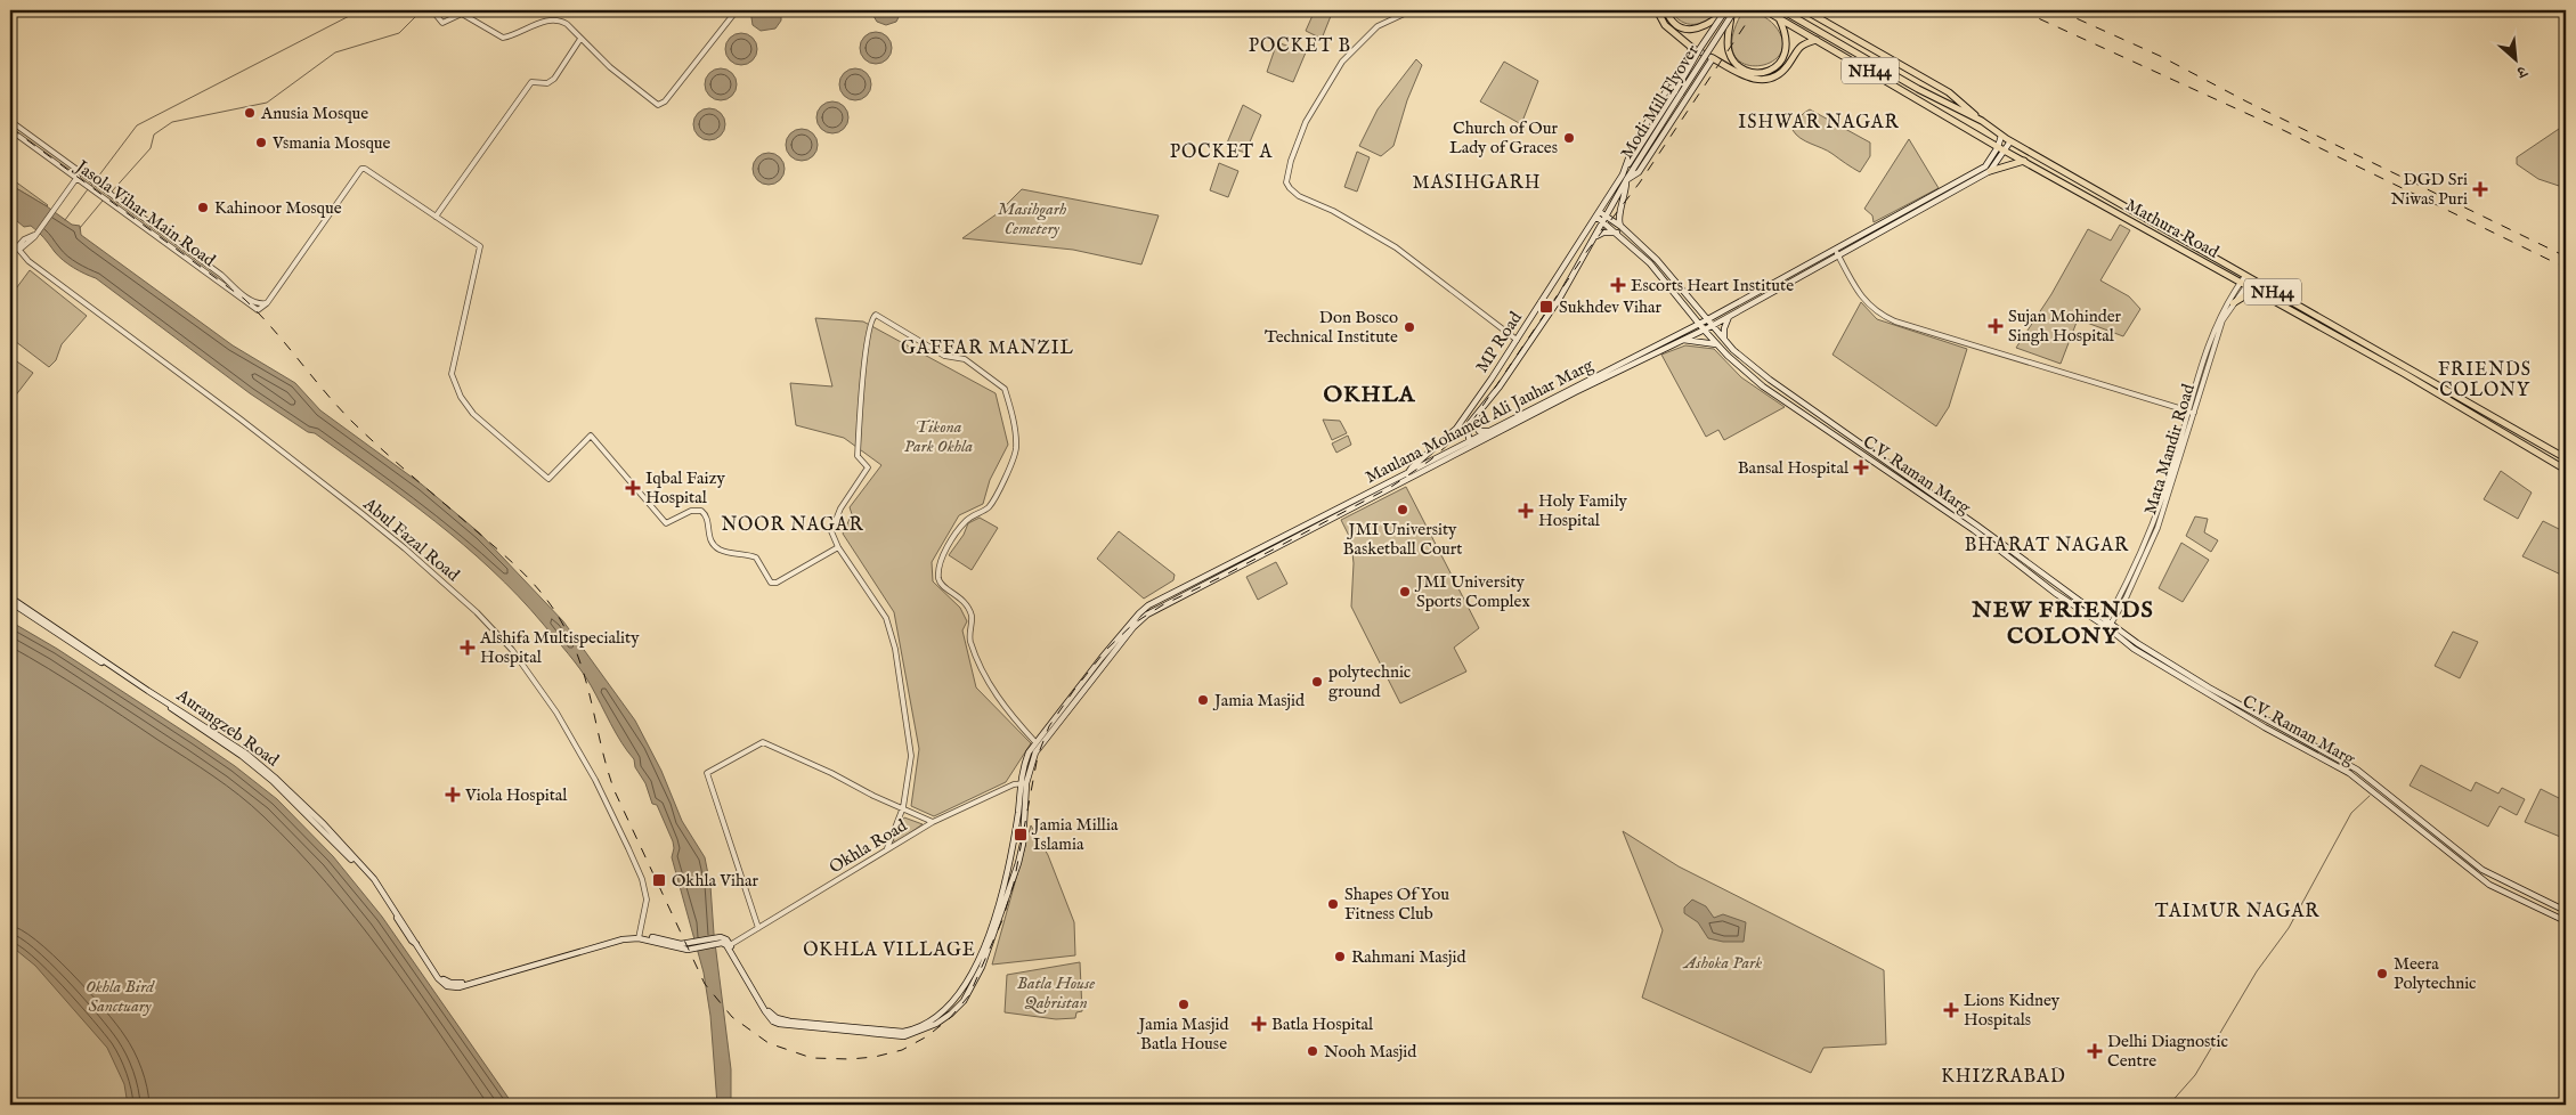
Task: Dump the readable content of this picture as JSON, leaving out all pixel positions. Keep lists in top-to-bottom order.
{
  "streets": {
    "main road": [
      "NH44",
      "Modi Mill Flyover",
      "Mathura Road",
      "MP Road",
      "Maulana Mohamed Ali Jauhar Marg",
      "C.V. Raman Marg",
      "Aurangzeb Road"
    ],
    "street": [
      "Jasola Vihar Main Road",
      "Mata Mandir Road",
      "Abul Fazal Road",
      "Okhla Road"
    ]
  },
  "crossings": [
    ["Modi Mill Flyover", "MP Road"],
    ["Mathura Road", "Maulana Mohamed Ali Jauhar Marg"],
    ["Mathura Road", "Mata Mandir Road"],
    ["MP Road", "Maulana Mohamed Ali Jauhar Marg"],
    ["MP Road", "C.V. Raman Marg"],
    ["Maulana Mohamed Ali Jauhar Marg", "C.V. Raman Marg"],
    ["Maulana Mohamed Ali Jauhar Marg", "Okhla Road"],
    ["Abul Fazal Road", "Aurangzeb Road"]
  ],
  "districts": [
    "POCKET B",
    "ISHWAR NAGAR",
    "POCKET A",
    "MASIHGARH",
    "GAFFAR MANZIL",
    "FRIENDS COLONY",
    "OKHLA",
    "NOOR NAGAR",
    "BHARAT NAGAR",
    "NEW FRIENDS COLONY",
    "TAIMUR NAGAR",
    "OKHLA VILLAGE",
    "KHIZRABAD"
  ],
  "parks": [
    "Masihgarh Cemetery",
    "Tikona Park Okhla",
    "Ashoka Park",
    "Batla House Qabristan",
    "Okhla Bird Sanctuary"
  ],
  "places": {
    "other": [
      "Anusia Mosque",
      "Church of Our Lady of Graces",
      "Vsmania Mosque",
      "Kahinoor Mosque",
      "Don Bosco Technical Institute",
      "JMI University Basketball Court",
      "JMI University Sports Complex",
      "polytechnic ground",
      "Jamia Masjid",
      "Shapes Of You Fitness Club",
      "Rahmani Masjid",
      "Meera Polytechnic",
      "Jamia Masjid Batla House",
      "Nooh Masjid"
    ],
    "health": [
      "DGD Sri Niwas Puri",
      "Escorts Heart Institute",
      "Sujan Mohinder Singh Hospital",
      "Bansal Hospital",
      "Iqbal Faizy Hospital",
      "Holy Family Hospital",
      "Alshifa Multispeciality Hospital",
      "Viola Hospital",
      "Lions Kidney Hospitals",
      "Batla Hospital",
      "Delhi Diagnostic Centre"
    ],
    "transit": ["Sukhdev Vihar", "Jamia Millia Islamia", "Okhla Vihar"]
  },
  "north": "bottom right"
}
